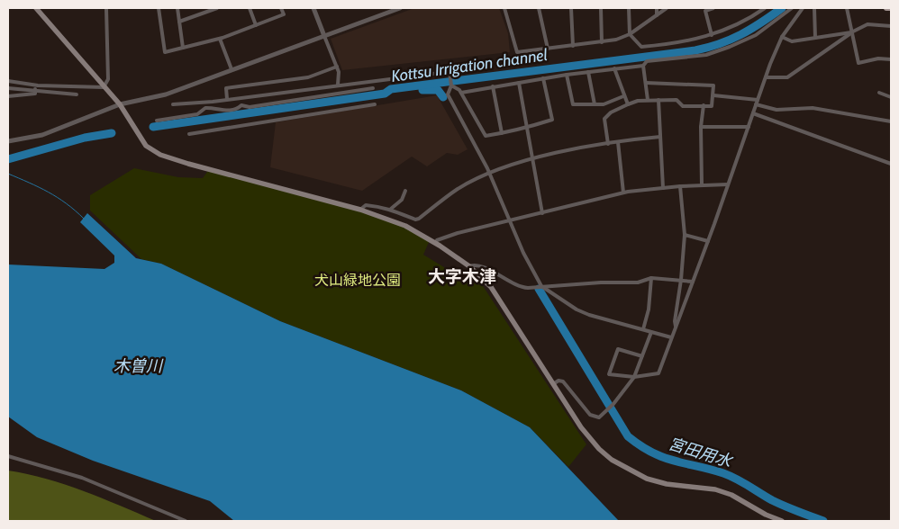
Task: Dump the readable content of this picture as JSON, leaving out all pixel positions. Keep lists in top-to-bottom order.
{
  "districts": ["大字木津"],
  "water": ["Kottsu Irrigation channel", "木曽川", "宮田用水"],
  "parks": ["犬山緑地公園"]
}
